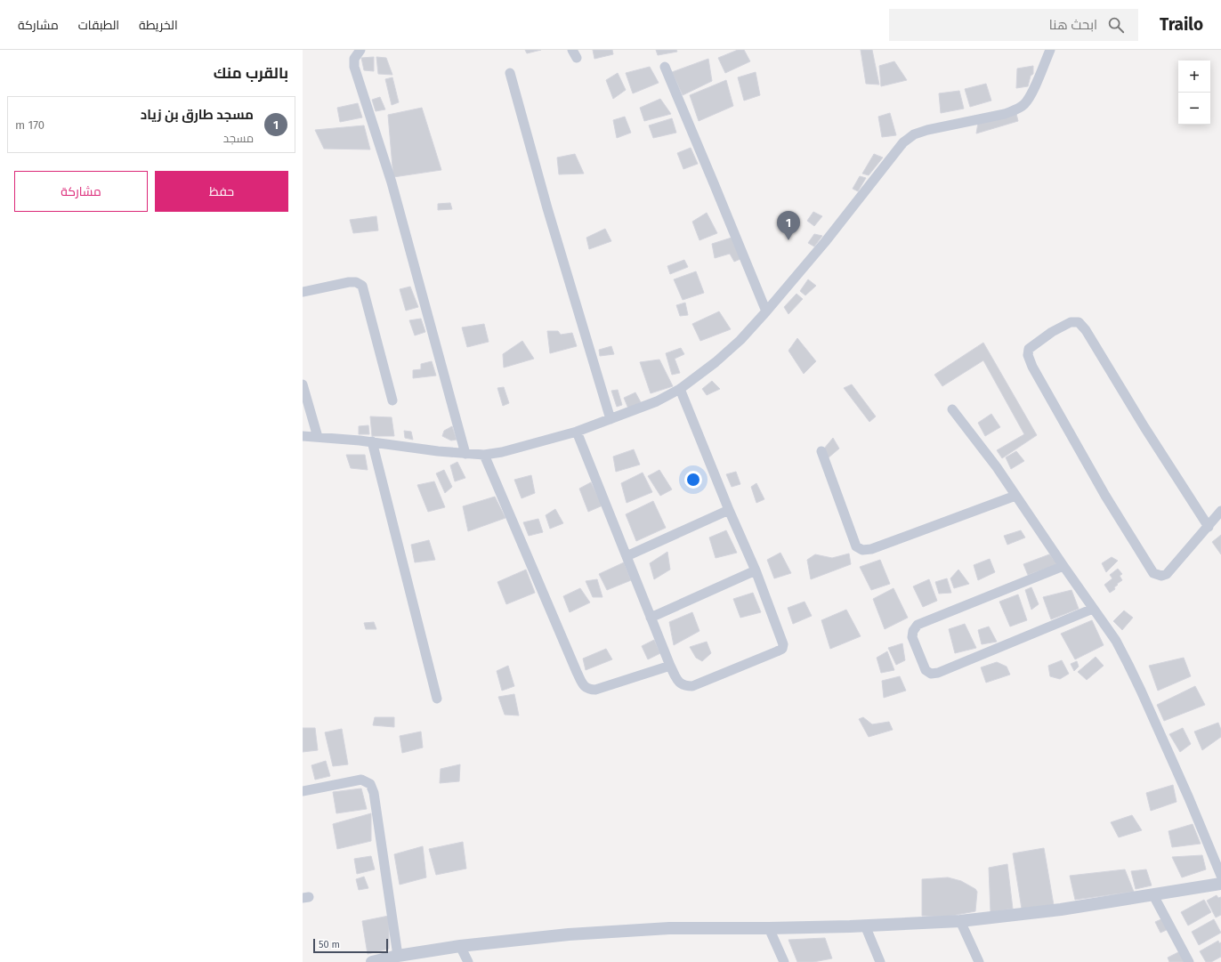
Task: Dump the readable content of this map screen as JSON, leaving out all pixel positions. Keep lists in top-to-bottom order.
{
  "scale_bar": "50 m",
  "page": {
    "header": "Trailo",
    "search": "ابحث هنا",
    "nav": ["الخريطة", "الطبقات", "مشاركة"],
    "heading": "بالقرب منك",
    "map_buttons": ["+", "−"],
    "list": [
      {
        "mark": "1",
        "name": "مسجد طارق بن زياد",
        "note": "مسجد",
        "value": "170 m"
      }
    ],
    "buttons": ["حفظ", "مشاركة"],
    "pins": "1",
    "scale": "50 m"
  }
}
